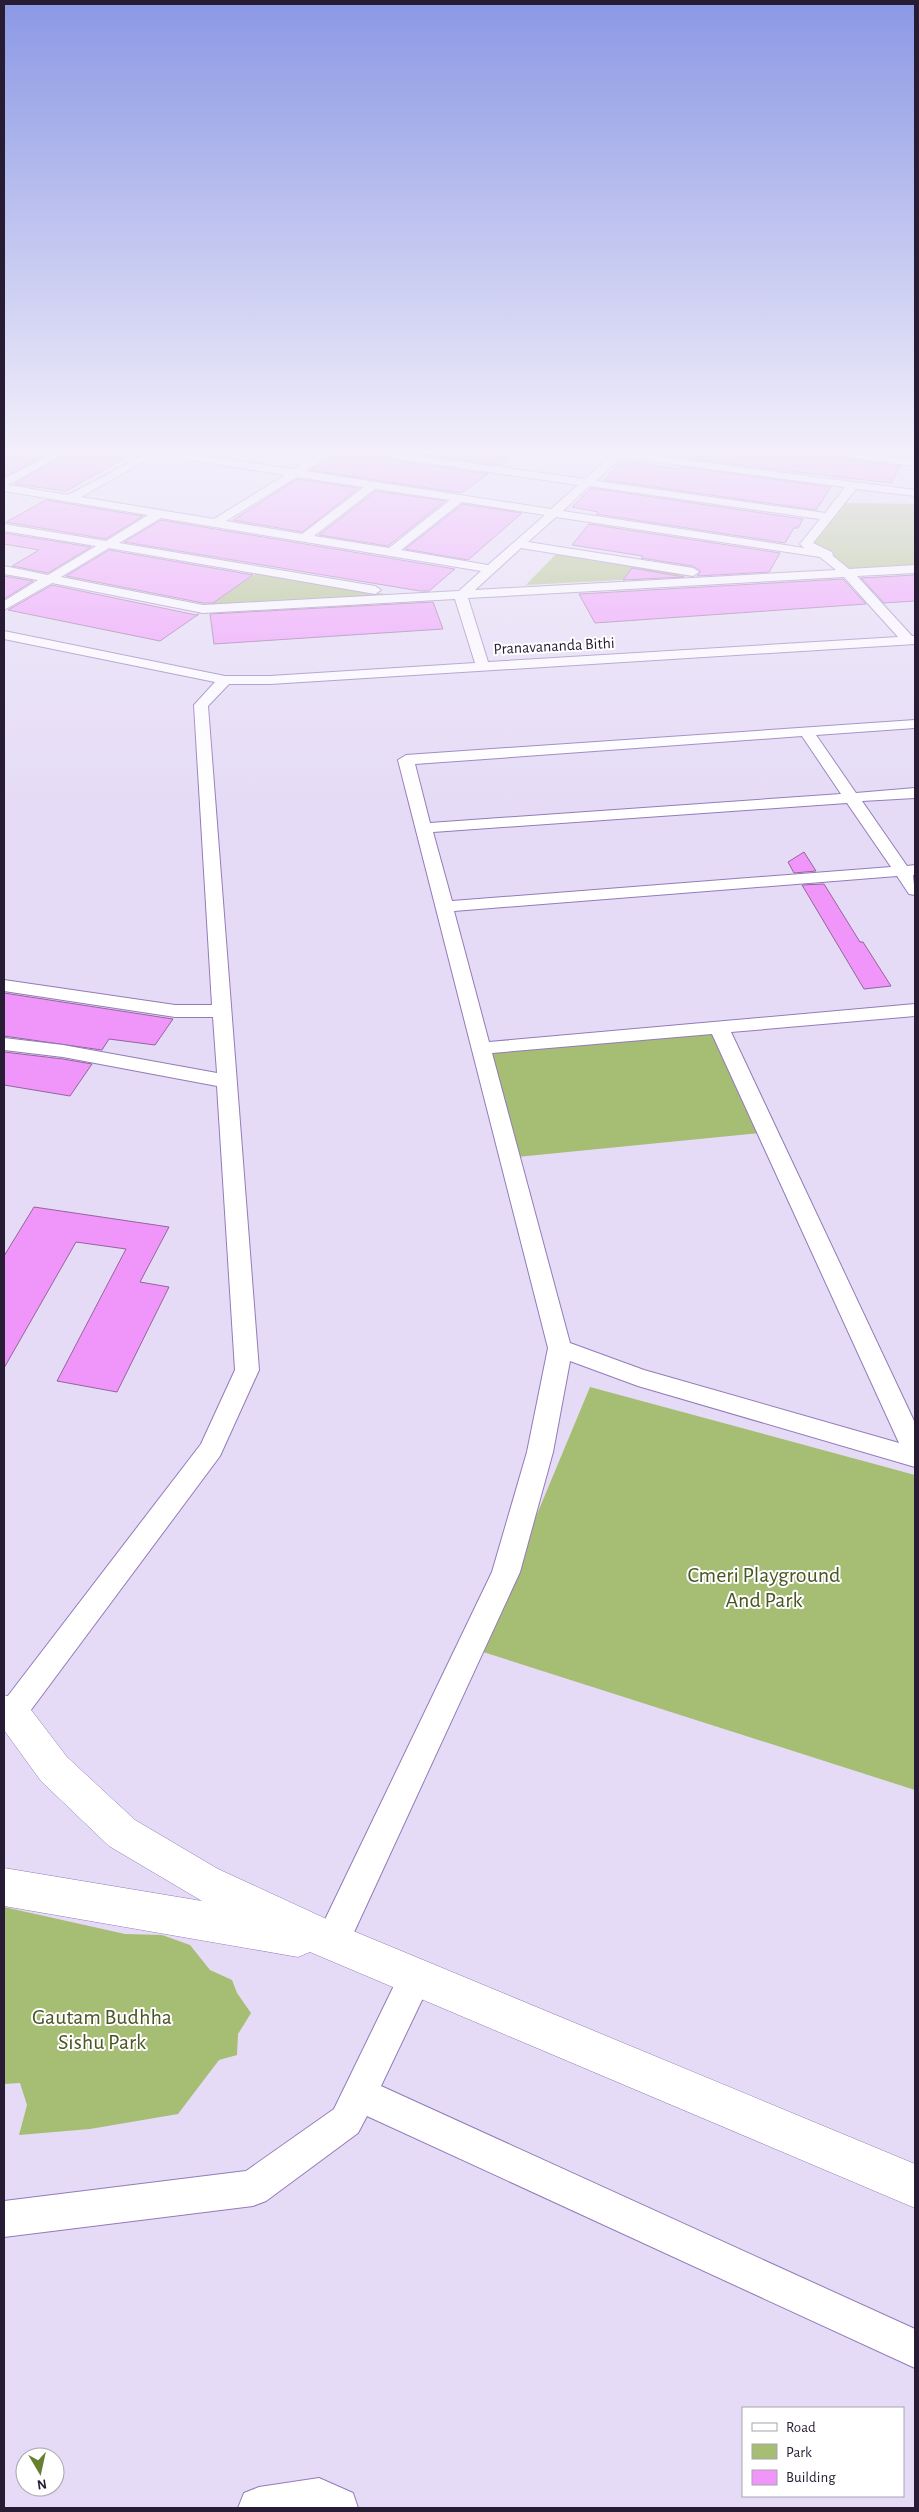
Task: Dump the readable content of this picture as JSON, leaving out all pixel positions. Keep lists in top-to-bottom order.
{
  "streets": {
    "street": ["Pranavananda Bithi"]
  },
  "parks": ["Cmeri Playground And Park", "Gautam Budhha Sishu Park"],
  "legend": ["Road", "Park", "Building"],
  "north": "bottom"
}
